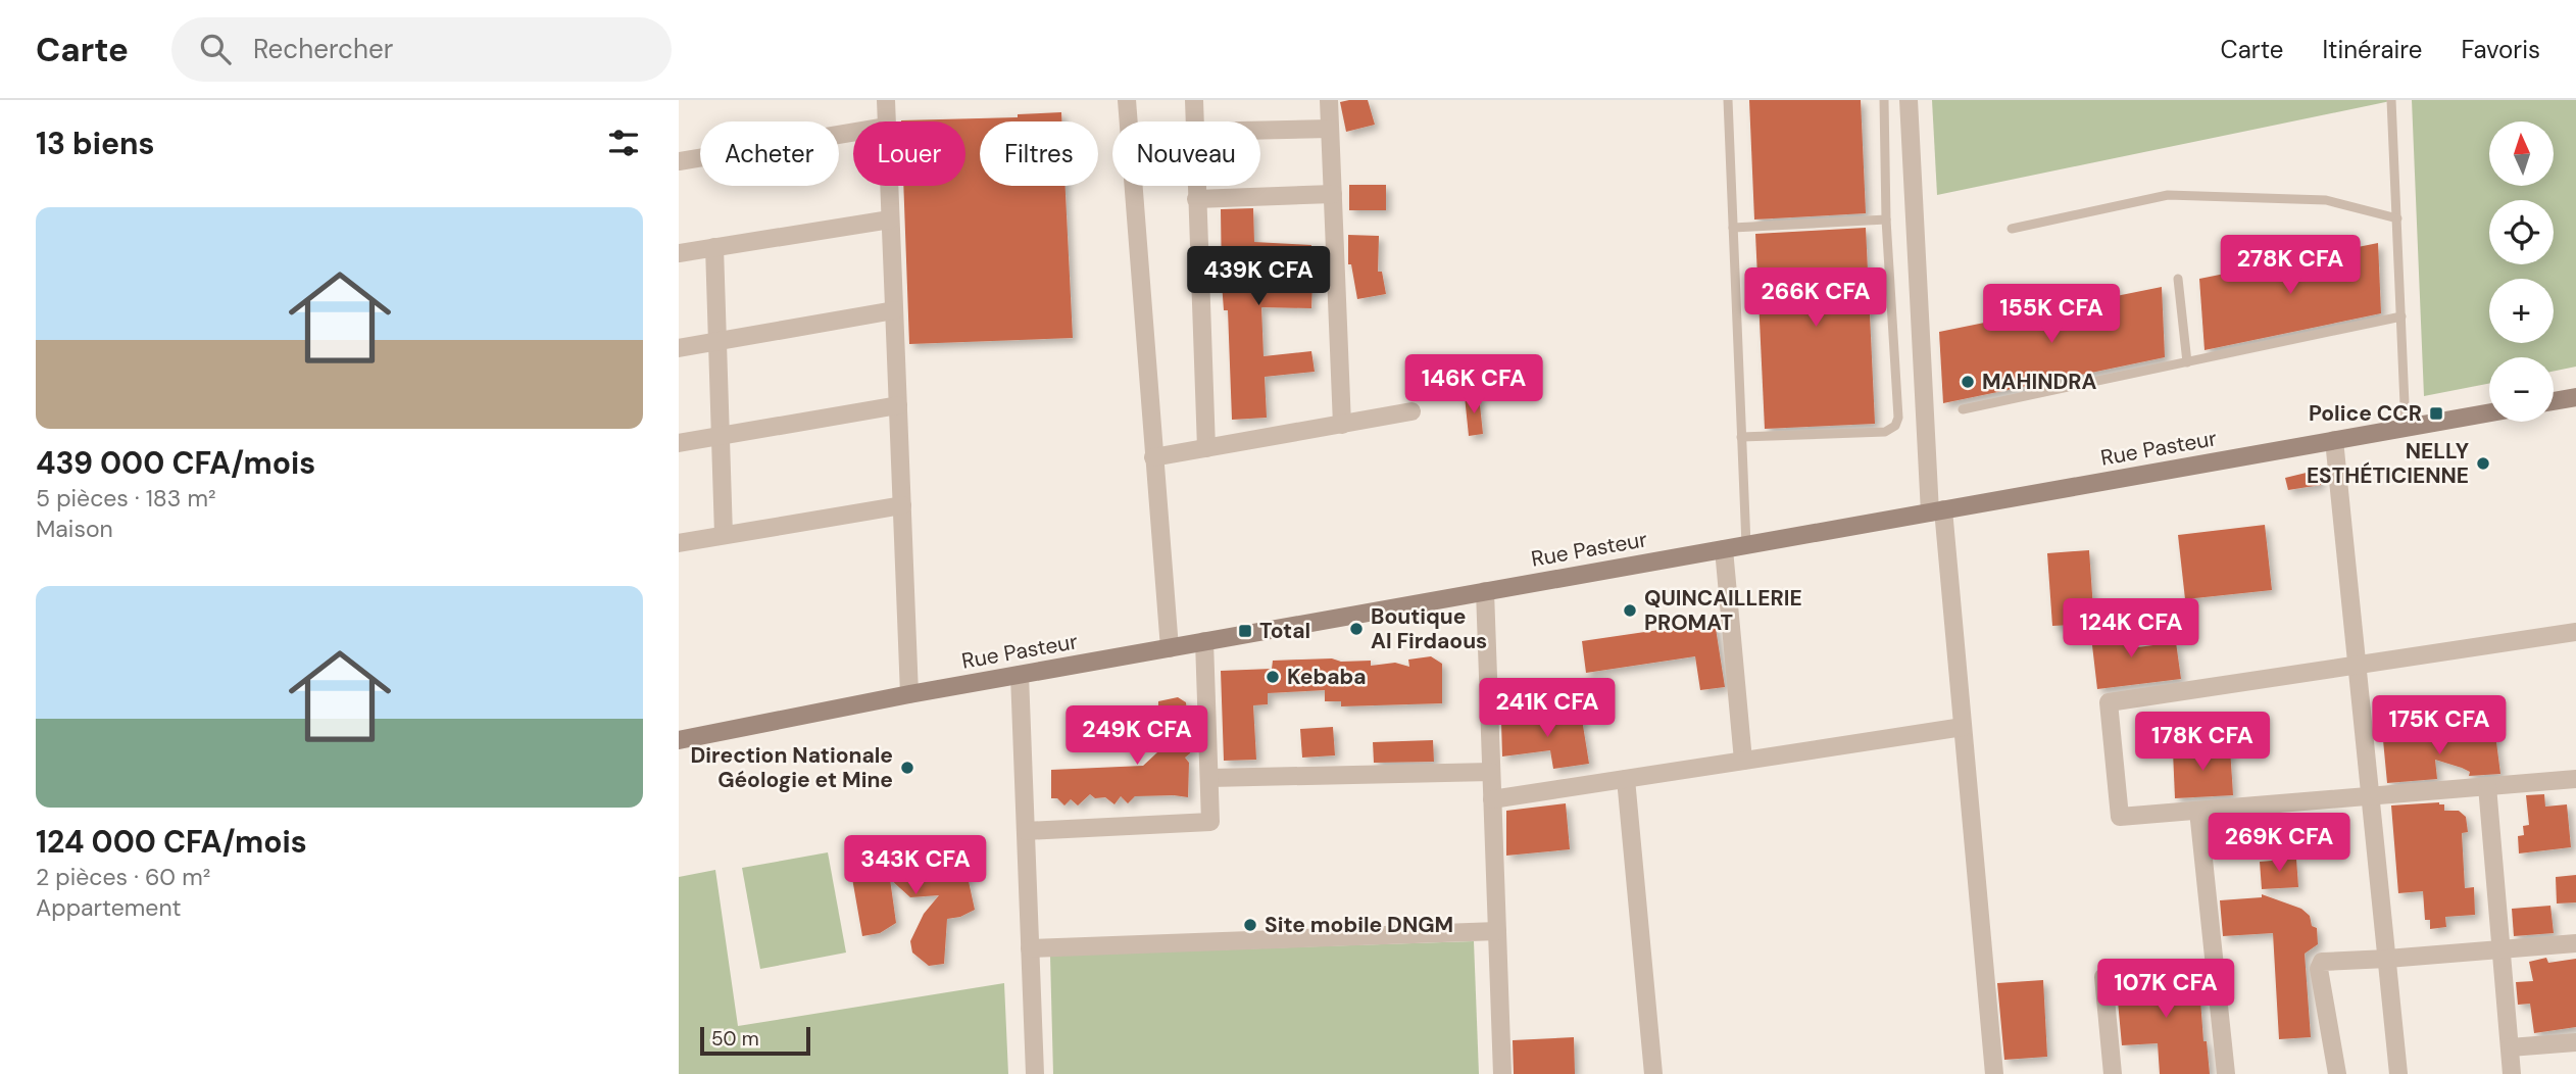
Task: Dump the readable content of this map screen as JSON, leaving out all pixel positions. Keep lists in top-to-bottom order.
{
  "streets": {
    "main road": ["Rue Pasteur"]
  },
  "places": {
    "other": [
      "MAHINDRA",
      "NELLY ESTHÉTICIENNE",
      "QUINCAILLERIE PROMAT",
      "Boutique Al Firdaous",
      "Kebaba",
      "Direction Nationale Géologie et Mine",
      "Site mobile DNGM"
    ],
    "transit": ["Police CCR", "Total"]
  },
  "scale_bar": "50 m",
  "north": "top",
  "page": {
    "header": "Carte",
    "search": "Rechercher",
    "nav": ["Carte", "Itinéraire", "Favoris"],
    "heading": "13 biens",
    "map_buttons": ["+", "−"],
    "chip": [
      "Acheter",
      "Louer",
      "Filtres",
      "Nouveau"
    ],
    "list": [
      {
        "name": "439 000 CFA/mois",
        "note": "5 pièces · 183 m² · Maison"
      },
      {
        "name": "124 000 CFA/mois",
        "note": "2 pièces · 60 m² · Appartement"
      }
    ],
    "price": [
      "278K CFA",
      "439K CFA",
      "266K CFA",
      "155K CFA",
      "146K CFA",
      "124K CFA",
      "241K CFA",
      "175K CFA",
      "249K CFA",
      "178K CFA",
      "269K CFA",
      "343K CFA",
      "107K CFA"
    ],
    "scale": "50 m"
  }
}
